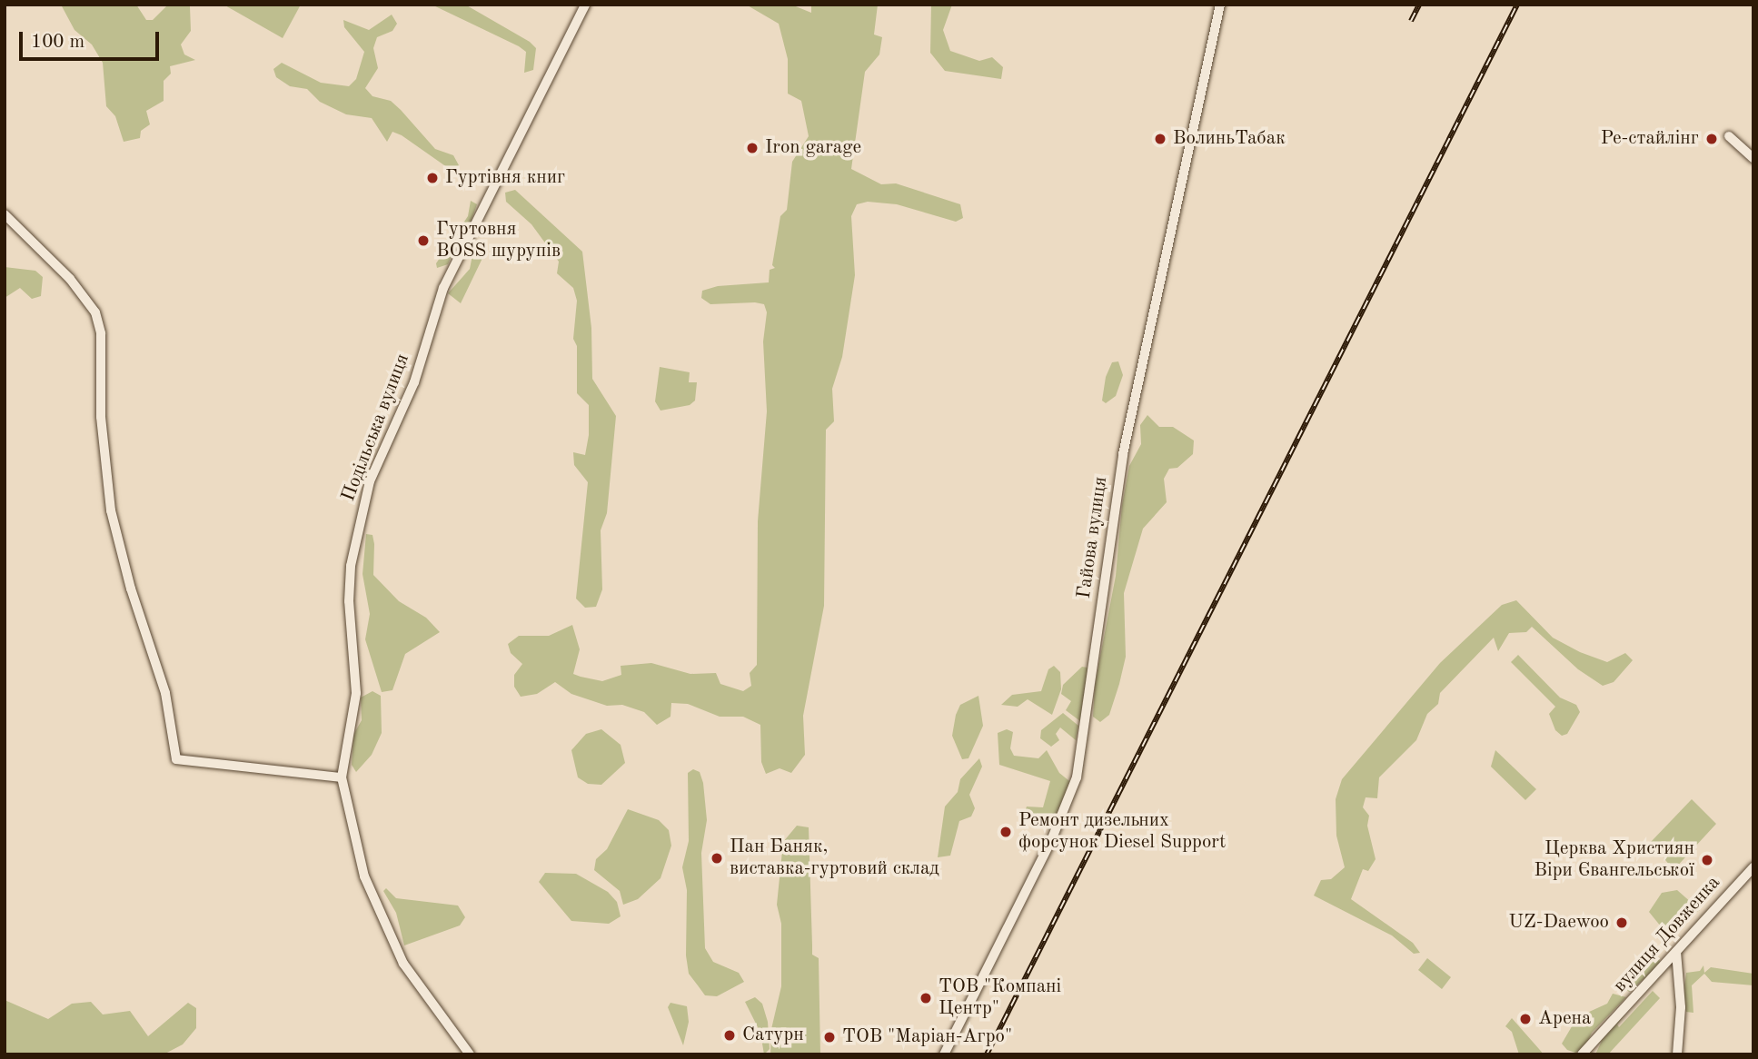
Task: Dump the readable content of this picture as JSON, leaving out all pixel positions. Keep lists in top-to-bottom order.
{
  "streets": {
    "street": ["Подільська вулиця", "Гайова вулиця", "вулиця Довженка"]
  },
  "places": [
    "ВолиньТабак",
    "Ре-стайлінг",
    "Iron garage",
    "Гуртівня книг",
    "Гуртовня BOSS шурупів",
    "Ремонт дизельних форсунок Diesel Support",
    "Пан Баняк, виставка-гуртовий склад",
    "Церква Християн Віри Євангельської",
    "UZ-Daewoo",
    "ТОВ \"Компані Центр\"",
    "Арена",
    "Сатурн",
    "ТОВ \"Маріан-Агро\""
  ],
  "scale_bar": "100 m"
}
